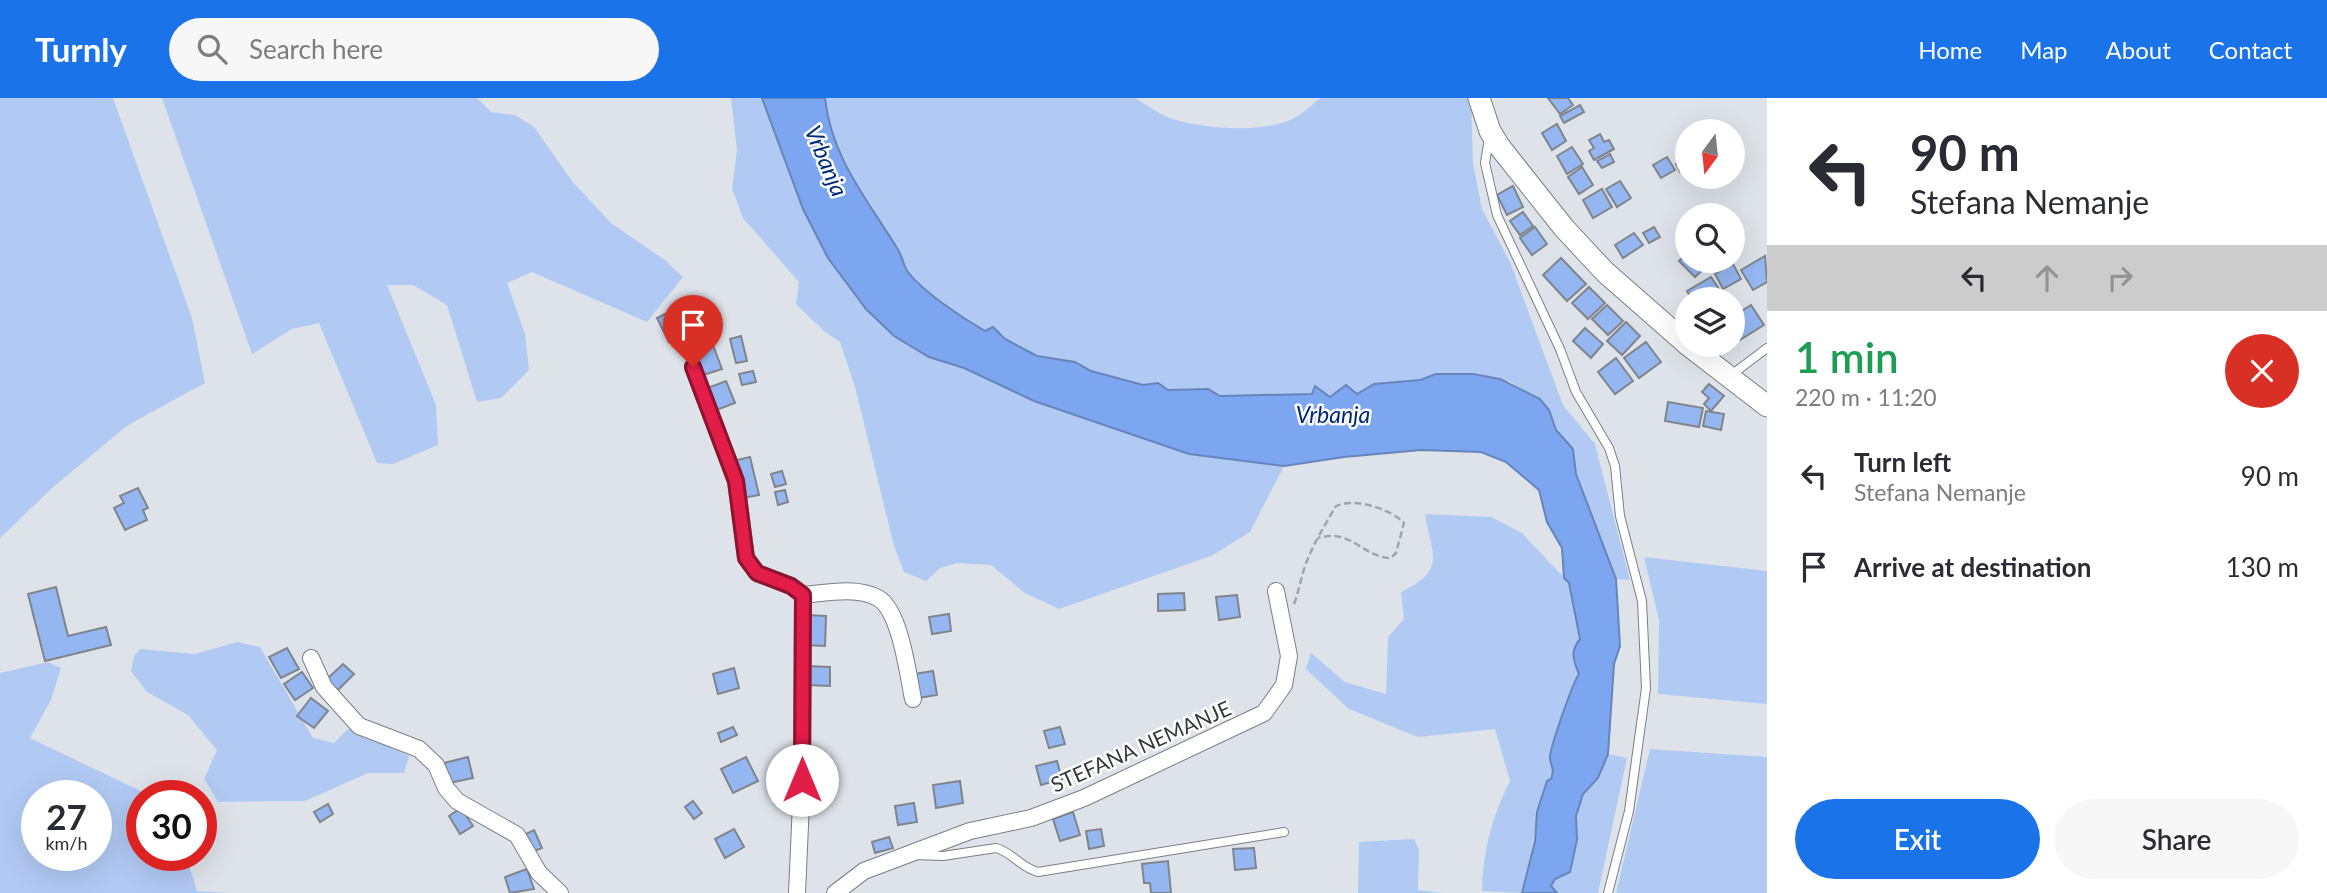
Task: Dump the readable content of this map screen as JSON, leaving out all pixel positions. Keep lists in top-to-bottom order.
{
  "streets": {
    "street": ["STEFANA NEMANJE"]
  },
  "water": ["Vrbanja"],
  "north": "bottom",
  "page": {
    "header": "Turnly",
    "search": "Search here",
    "nav": [
      "Home",
      "Map",
      "About",
      "Contact"
    ],
    "turn": ["90 m", "Stefana Nemanje"],
    "heading": ["1 min", "220 m · 11:20"],
    "list": [
      {
        "name": "Turn left",
        "note": "Stefana Nemanje",
        "value": "90 m"
      },
      {
        "name": "Arrive at destination",
        "value": "130 m"
      }
    ],
    "speed": "27 km/h",
    "limit": "30",
    "buttons": ["Exit", "Share"]
  }
}
